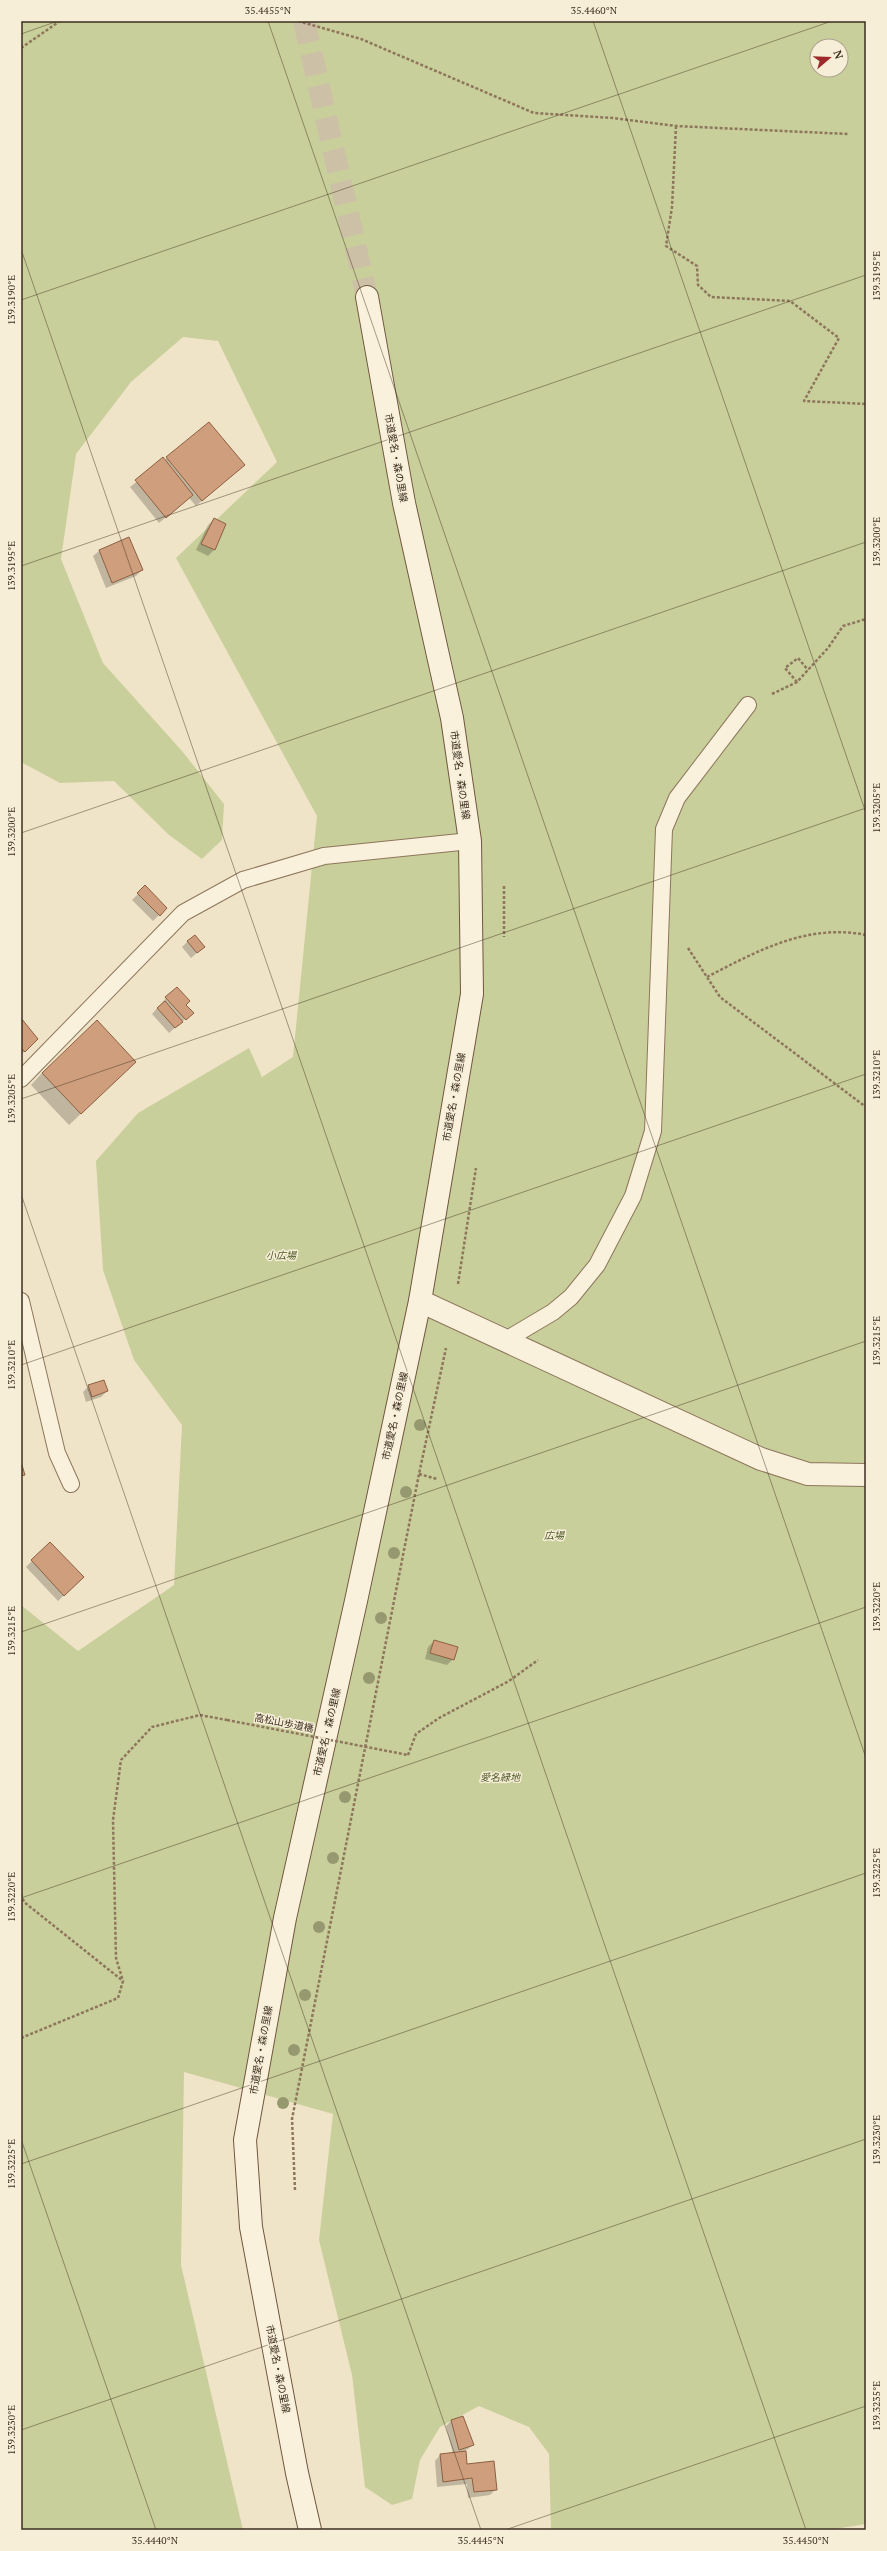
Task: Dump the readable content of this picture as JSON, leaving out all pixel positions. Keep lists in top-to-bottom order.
{
  "streets": {
    "street": ["市道愛名・森の里線"],
    "path": ["高松山歩道橋"]
  },
  "parks": ["小広場", "広場", "愛名緑地"],
  "north": "right",
  "coordinates": [
    "35.4455°N",
    "35.4460°N",
    "139.3195°E",
    "139.3190°E",
    "139.3200°E",
    "139.3205°E",
    "139.3210°E",
    "139.3215°E",
    "139.3220°E",
    "139.3225°E",
    "139.3230°E",
    "139.3235°E",
    "35.4440°N",
    "35.4445°N",
    "35.4450°N"
  ]
}
